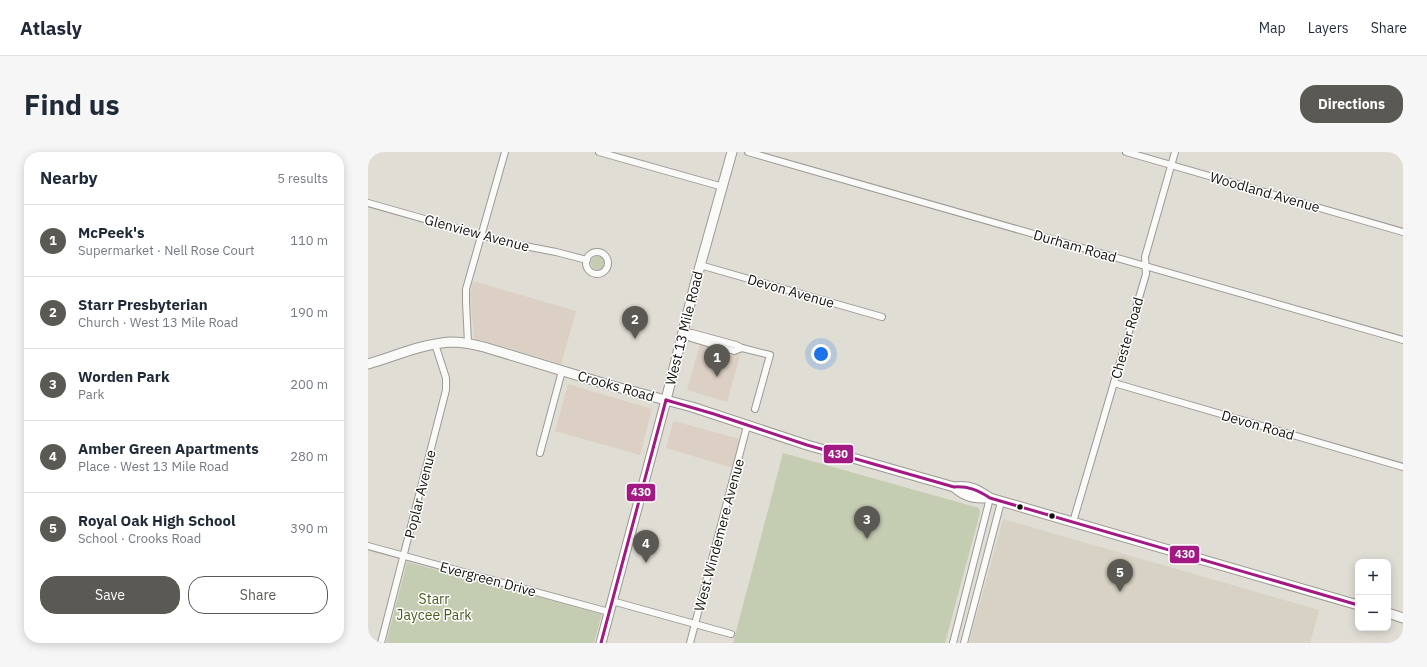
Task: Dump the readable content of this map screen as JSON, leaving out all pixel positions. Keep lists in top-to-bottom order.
{
  "streets": {
    "main road": ["West 13 Mile Road", "Crooks Road"],
    "street": [
      "Woodland Avenue",
      "Glenview Avenue",
      "Durham Road",
      "Devon Avenue",
      "Chester Road",
      "Devon Road",
      "Poplar Avenue",
      "West Windemere Avenue",
      "Evergreen Drive"
    ]
  },
  "crossings": [
    ["Woodland Avenue", "Chester Road"],
    ["Durham Road", "Chester Road"],
    ["Devon Avenue", "West 13 Mile Road"],
    ["West 13 Mile Road", "Crooks Road"],
    ["West 13 Mile Road", "Evergreen Drive"],
    ["Chester Road", "Crooks Road"],
    ["Chester Road", "Devon Road"],
    ["Crooks Road", "Poplar Avenue"],
    ["Crooks Road", "West Windemere Avenue"],
    ["Poplar Avenue", "Evergreen Drive"]
  ],
  "parks": ["Starr Jaycee Park"],
  "lines": ["transit line 430"],
  "page": {
    "header": "Atlasly",
    "nav": ["Map", "Layers", "Share"],
    "buttons": [
      "Directions",
      ["Save", "Share"]
    ],
    "title": "Find us",
    "heading": ["Nearby", "5 results"],
    "list": [
      {
        "mark": "1",
        "name": "McPeek's",
        "note": "Supermarket · Nell Rose Court",
        "value": "110 m"
      },
      {
        "mark": "2",
        "name": "Starr Presbyterian",
        "note": "Church · West 13 Mile Road",
        "value": "190 m"
      },
      {
        "mark": "3",
        "name": "Worden Park",
        "note": "Park",
        "value": "200 m"
      },
      {
        "mark": "4",
        "name": "Amber Green Apartments",
        "note": "Place · West 13 Mile Road",
        "value": "280 m"
      },
      {
        "mark": "5",
        "name": "Royal Oak High School",
        "note": "School · Crooks Road",
        "value": "390 m"
      }
    ],
    "pins": [
      "2",
      "1",
      "3",
      "4",
      "5"
    ],
    "map_buttons": ["+", "−"]
  }
}
